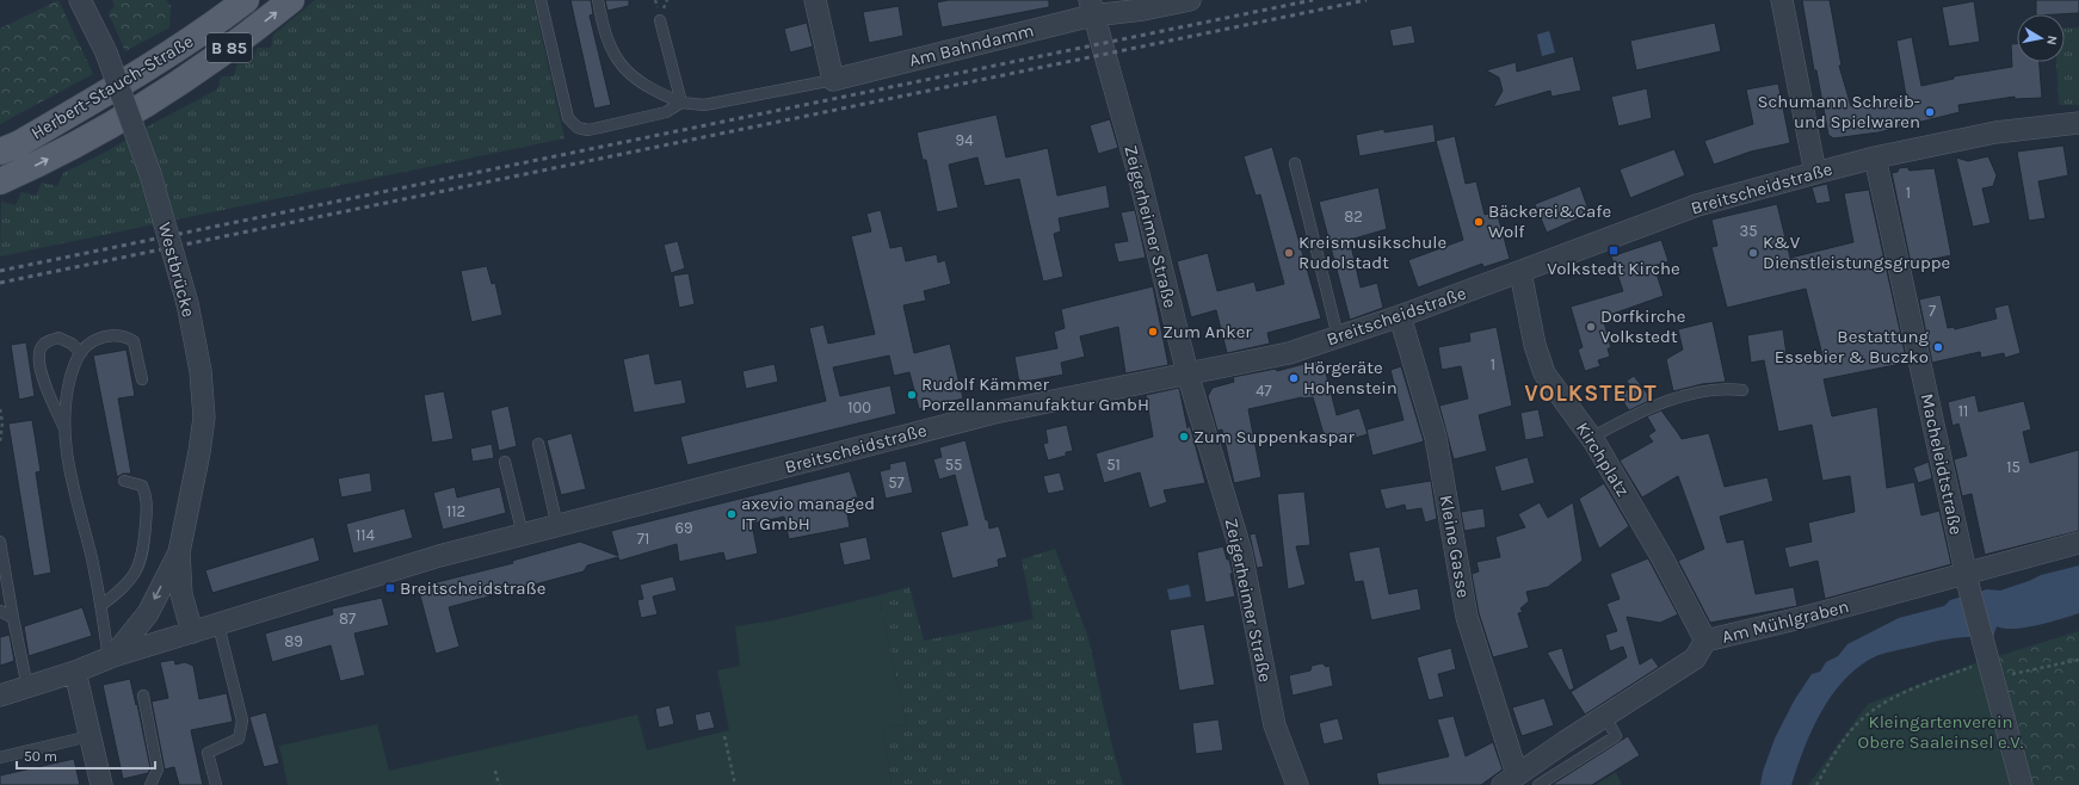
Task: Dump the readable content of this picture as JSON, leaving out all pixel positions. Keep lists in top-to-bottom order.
{
  "streets": {
    "main road": ["B 85", "Herbert-Stauch-Straße"],
    "street": [
      "Am Bahndamm",
      "Breitscheidstraße",
      "Zeigerheimer Straße",
      "Westbrücke",
      "Kirchplatz",
      "Macheleidtstraße",
      "Kleine Gasse",
      "Am Mühlgraben"
    ]
  },
  "crossings": [
    ["Am Bahndamm", "Zeigerheimer Straße"],
    ["Breitscheidstraße", "Zeigerheimer Straße"],
    ["Breitscheidstraße", "Westbrücke"],
    ["Breitscheidstraße", "Kirchplatz"],
    ["Breitscheidstraße", "Macheleidtstraße"],
    ["Breitscheidstraße", "Kleine Gasse"],
    ["Kirchplatz", "Am Mühlgraben"],
    ["Macheleidtstraße", "Am Mühlgraben"],
    ["Kleine Gasse", "Am Mühlgraben"]
  ],
  "districts": ["VOLKSTEDT"],
  "parks": ["Kleingartenverein Obere Saaleinsel e.V."],
  "places": {
    "other": [
      "Schumann Schreib- und Spielwaren",
      "Bäckerei&Cafe Wolf",
      "Kreismusikschule Rudolstadt",
      "K&V Dienstleistungsgruppe",
      "Dorfkirche Volkstedt",
      "Zum Anker",
      "Bestattung Essebier & Buczko",
      "Hörgeräte Hohenstein",
      "Rudolf Kämmer Porzellanmanufaktur GmbH",
      "Zum Suppenkaspar",
      "axevio managed IT GmbH"
    ],
    "transit": ["Volkstedt Kirche", "Breitscheidstraße"]
  },
  "house_numbers": [
    "94",
    "1",
    "82",
    "35",
    "7",
    "1",
    "47",
    "100",
    "11",
    "55",
    "51",
    "15",
    "57",
    "112",
    "69",
    "114",
    "71",
    "87",
    "89"
  ],
  "scale_bar": "50 m",
  "north": "right"
}
